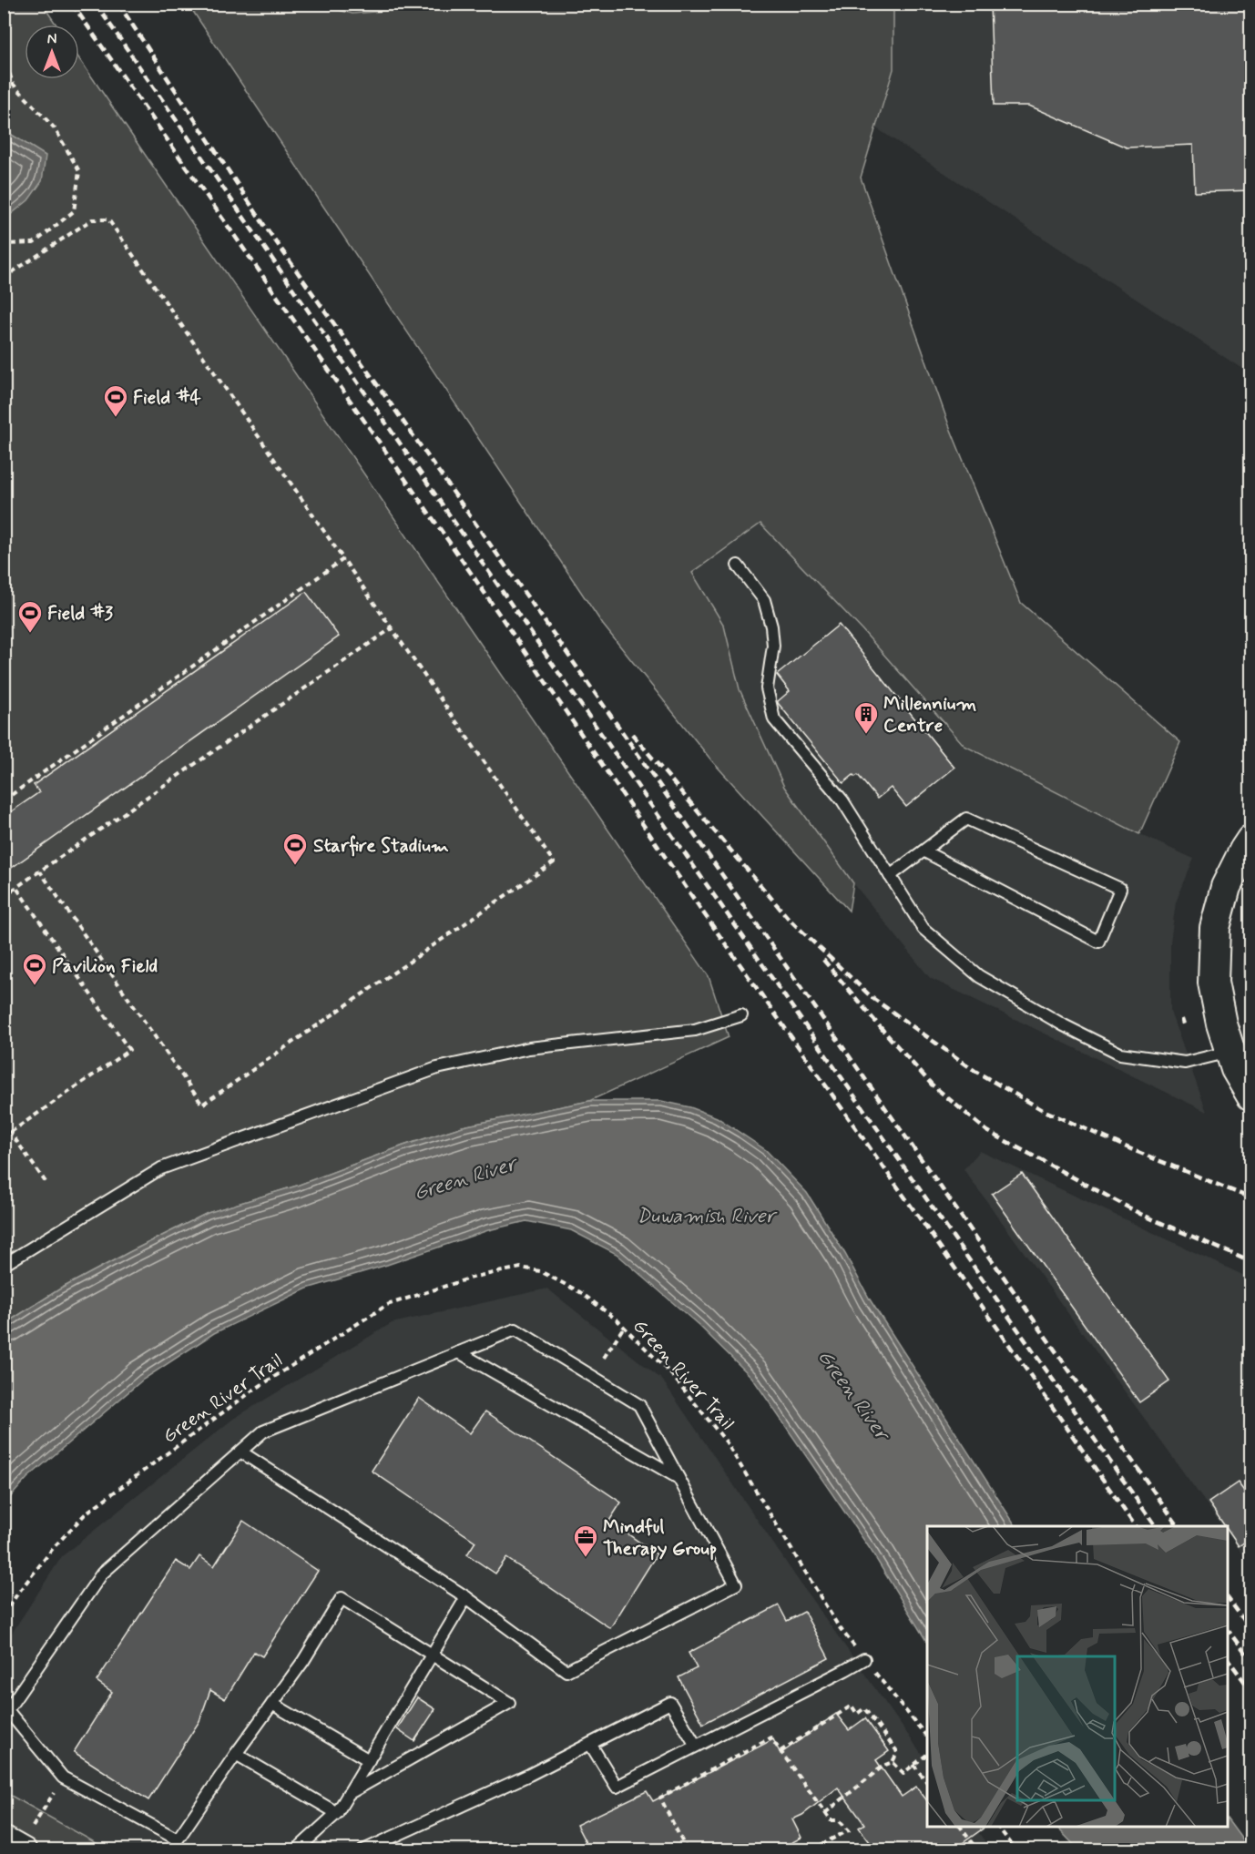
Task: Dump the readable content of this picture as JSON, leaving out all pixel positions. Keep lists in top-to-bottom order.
{
  "streets": {
    "path": ["Green River Trail"]
  },
  "water": ["Green River", "Duwamish River"],
  "places": {
    "sports": [
      "Field #4",
      "Field #3",
      "Starfire Stadium",
      "Pavilion Field"
    ],
    "building": ["Millennium Centre"],
    "office": ["Mindful Therapy Group"]
  },
  "north": "top"
}
